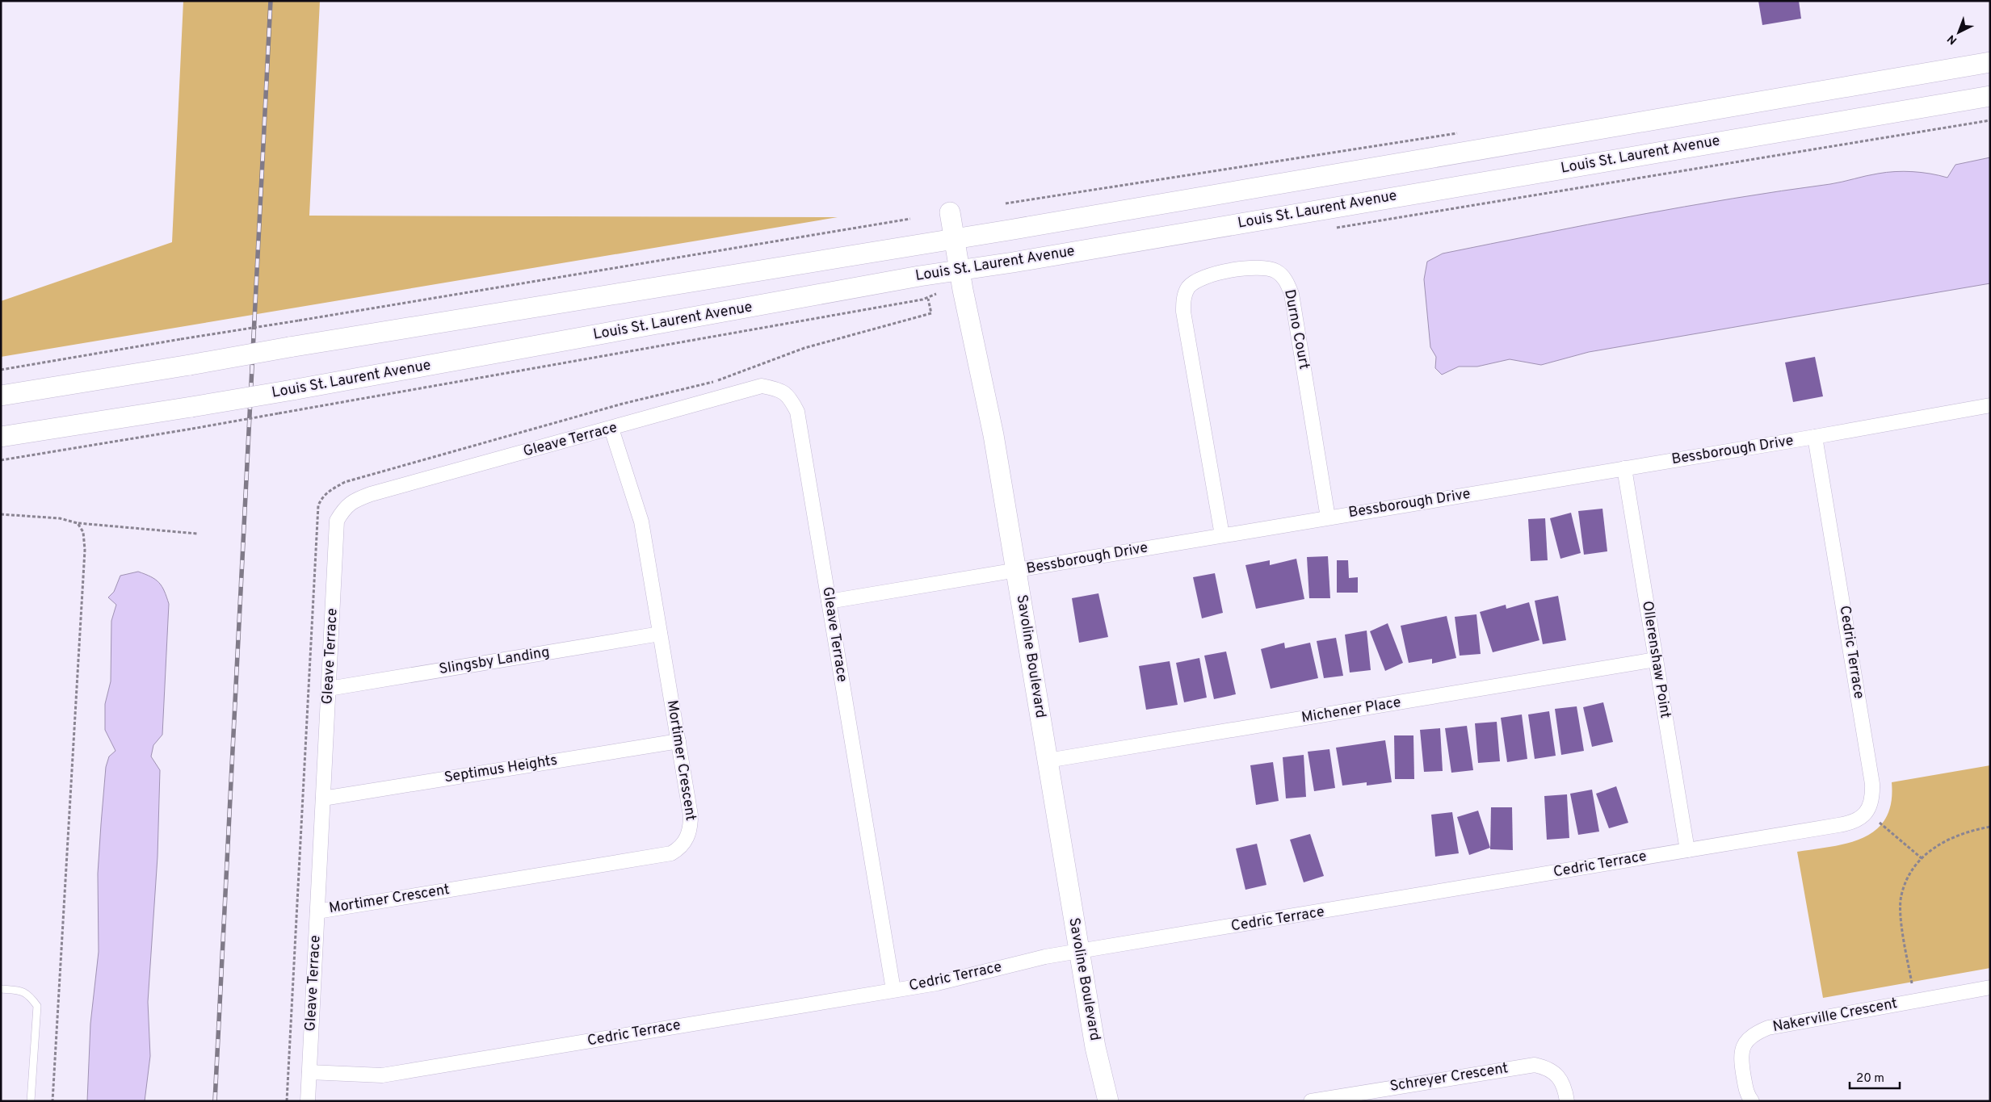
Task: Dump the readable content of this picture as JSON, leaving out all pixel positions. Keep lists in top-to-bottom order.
{
  "streets": {
    "main road": ["Louis St. Laurent Avenue", "Savoline Boulevard"],
    "street": [
      "Durno Court",
      "Gleave Terrace",
      "Bessborough Drive",
      "Cedric Terrace",
      "Ollerenshaw Point",
      "Slingsby Landing",
      "Michener Place",
      "Mortimer Crescent",
      "Septimus Heights",
      "Nakerville Crescent",
      "Schreyer Crescent"
    ]
  },
  "crossings": [
    ["Louis St. Laurent Avenue", "Savoline Boulevard"],
    ["Durno Court", "Bessborough Drive"],
    ["Gleave Terrace", "Bessborough Drive"],
    ["Gleave Terrace", "Cedric Terrace"],
    ["Gleave Terrace", "Slingsby Landing"],
    ["Gleave Terrace", "Mortimer Crescent"],
    ["Gleave Terrace", "Septimus Heights"],
    ["Bessborough Drive", "Cedric Terrace"],
    ["Bessborough Drive", "Savoline Boulevard"],
    ["Bessborough Drive", "Ollerenshaw Point"],
    ["Cedric Terrace", "Savoline Boulevard"],
    ["Cedric Terrace", "Ollerenshaw Point"],
    ["Savoline Boulevard", "Michener Place"],
    ["Ollerenshaw Point", "Michener Place"],
    ["Slingsby Landing", "Mortimer Crescent"],
    ["Mortimer Crescent", "Septimus Heights"]
  ],
  "scale_bar": "20 m",
  "north": "bottom left"
}
